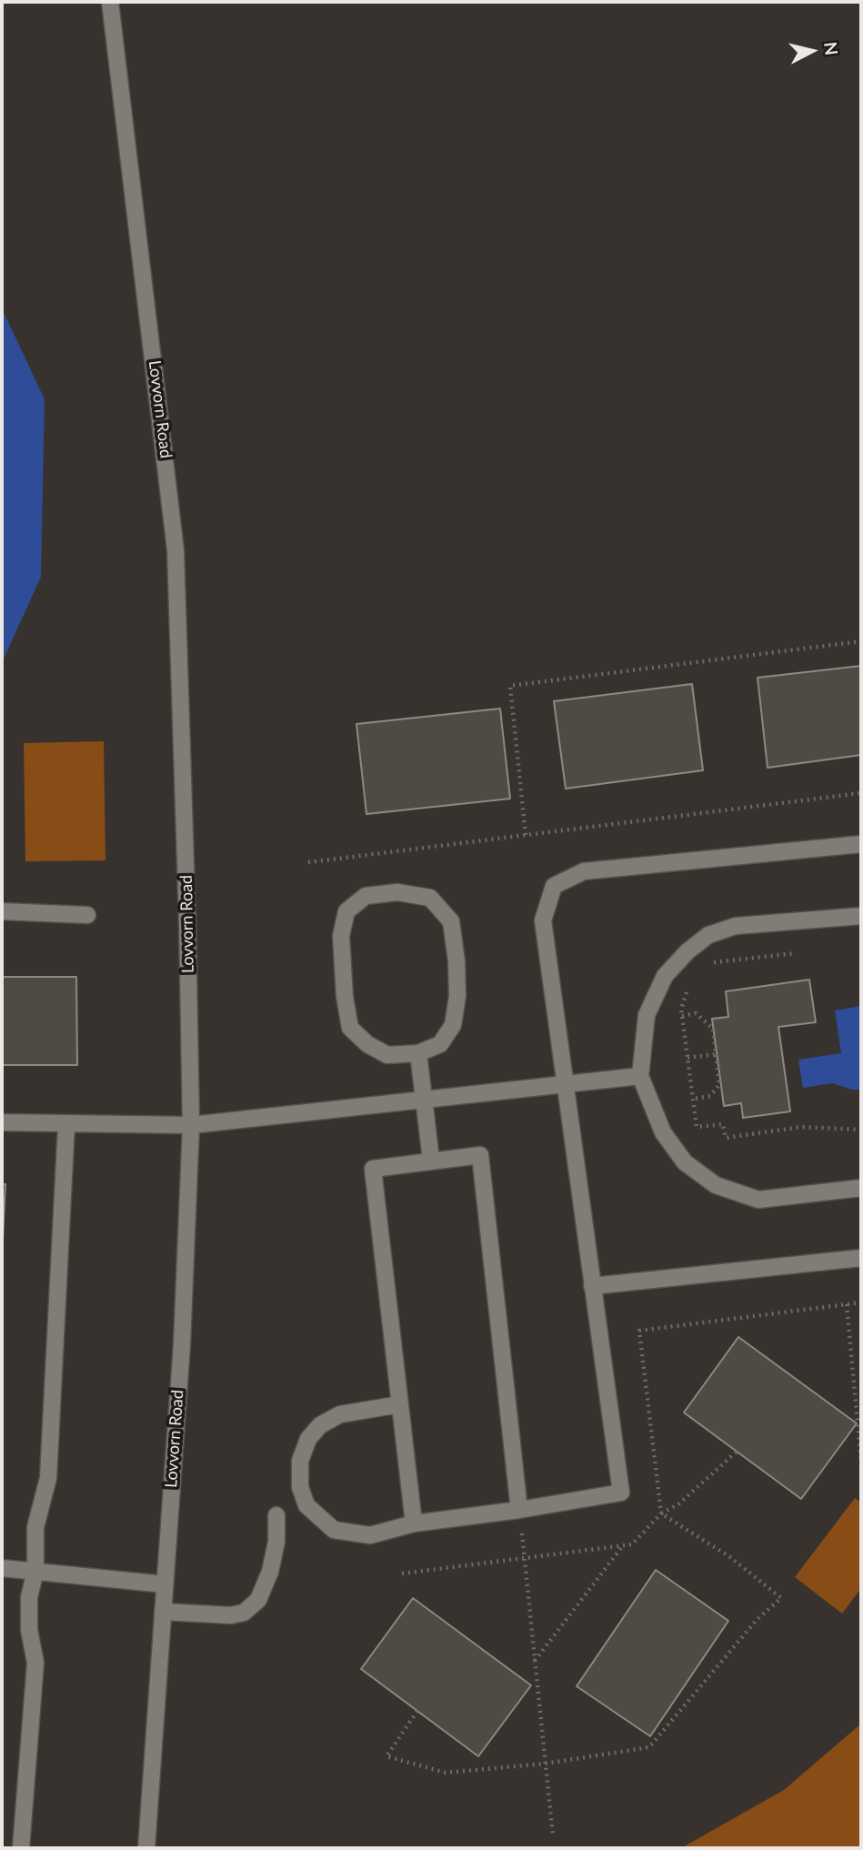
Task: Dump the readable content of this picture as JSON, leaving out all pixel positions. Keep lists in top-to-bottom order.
{
  "streets": {
    "street": ["Lovvorn Road"]
  },
  "north": "right"
}
